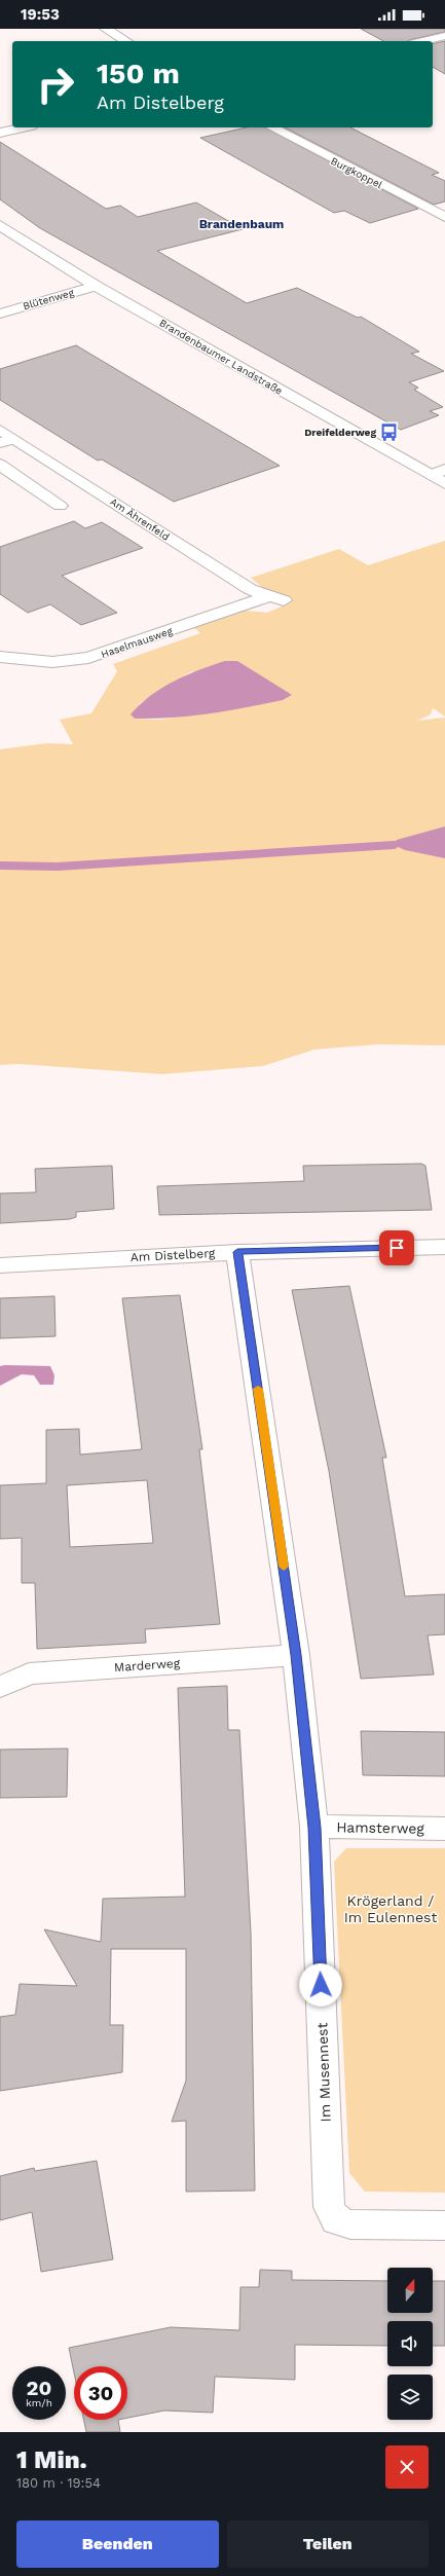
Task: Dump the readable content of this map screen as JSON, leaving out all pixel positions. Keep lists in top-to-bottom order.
{
  "streets": {
    "street": [
      "Burgkoppel",
      "Blütenweg",
      "Brandenbaumer Landstraße",
      "Am Ährenfeld",
      "Haselmausweg",
      "Am Distelberg",
      "Marderweg",
      "Hamsterweg",
      "Im Musennest"
    ]
  },
  "crossings": [
    ["Blütenweg", "Brandenbaumer Landstraße"],
    ["Am Ährenfeld", "Haselmausweg"],
    ["Am Distelberg", "Im Musennest"],
    ["Marderweg", "Im Musennest"],
    ["Hamsterweg", "Im Musennest"]
  ],
  "districts": ["Brandenbaum"],
  "parks": ["Krögerland / Im Eulennest"],
  "places": {
    "bus stop": ["Dreifelderweg"]
  },
  "north": "top",
  "page": {
    "status": "19:53",
    "turn": ["150 m", "Am Distelberg"],
    "speed": "20 km/h",
    "limit": "30",
    "heading": ["1 Min.", "180 m · 19:54"],
    "buttons": ["Beenden", "Teilen"]
  }
}
